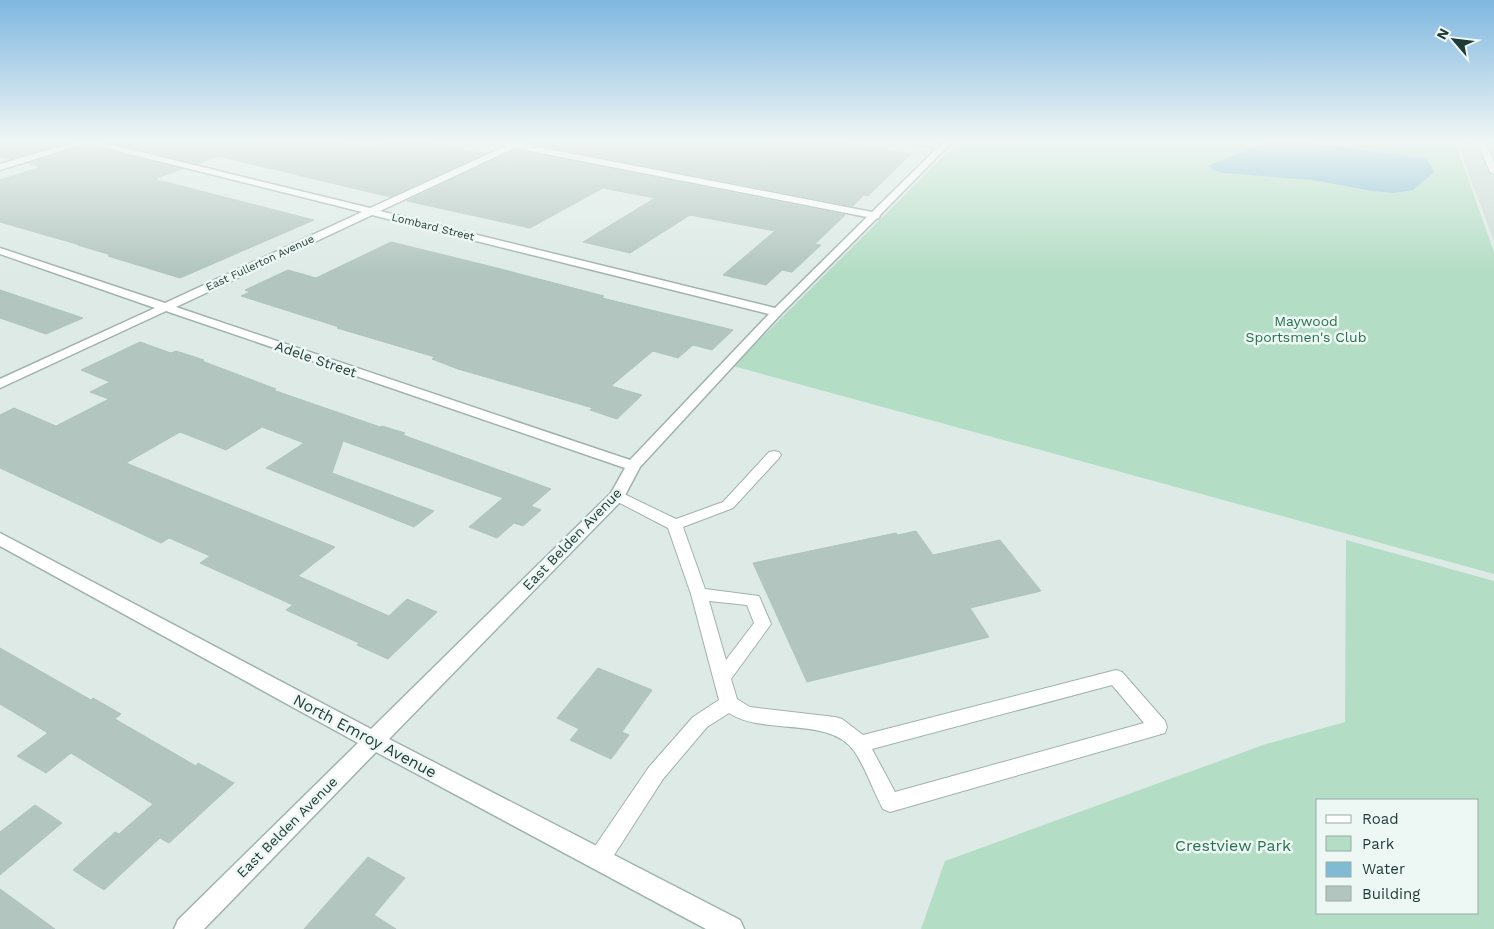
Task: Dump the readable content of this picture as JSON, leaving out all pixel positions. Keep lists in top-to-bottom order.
{
  "streets": {
    "street": [
      "Lombard Street",
      "East Fullerton Avenue",
      "Adele Street",
      "East Belden Avenue",
      "North Emroy Avenue"
    ]
  },
  "crossings": [
    ["Lombard Street", "East Fullerton Avenue"],
    ["Lombard Street", "East Belden Avenue"],
    ["East Fullerton Avenue", "Adele Street"],
    ["Adele Street", "East Belden Avenue"],
    ["East Belden Avenue", "North Emroy Avenue"]
  ],
  "parks": ["Maywood Sportsmen's Club", "Crestview Park"],
  "legend": [
    "Road",
    "Park",
    "Water",
    "Building"
  ],
  "north": "top left"
}
